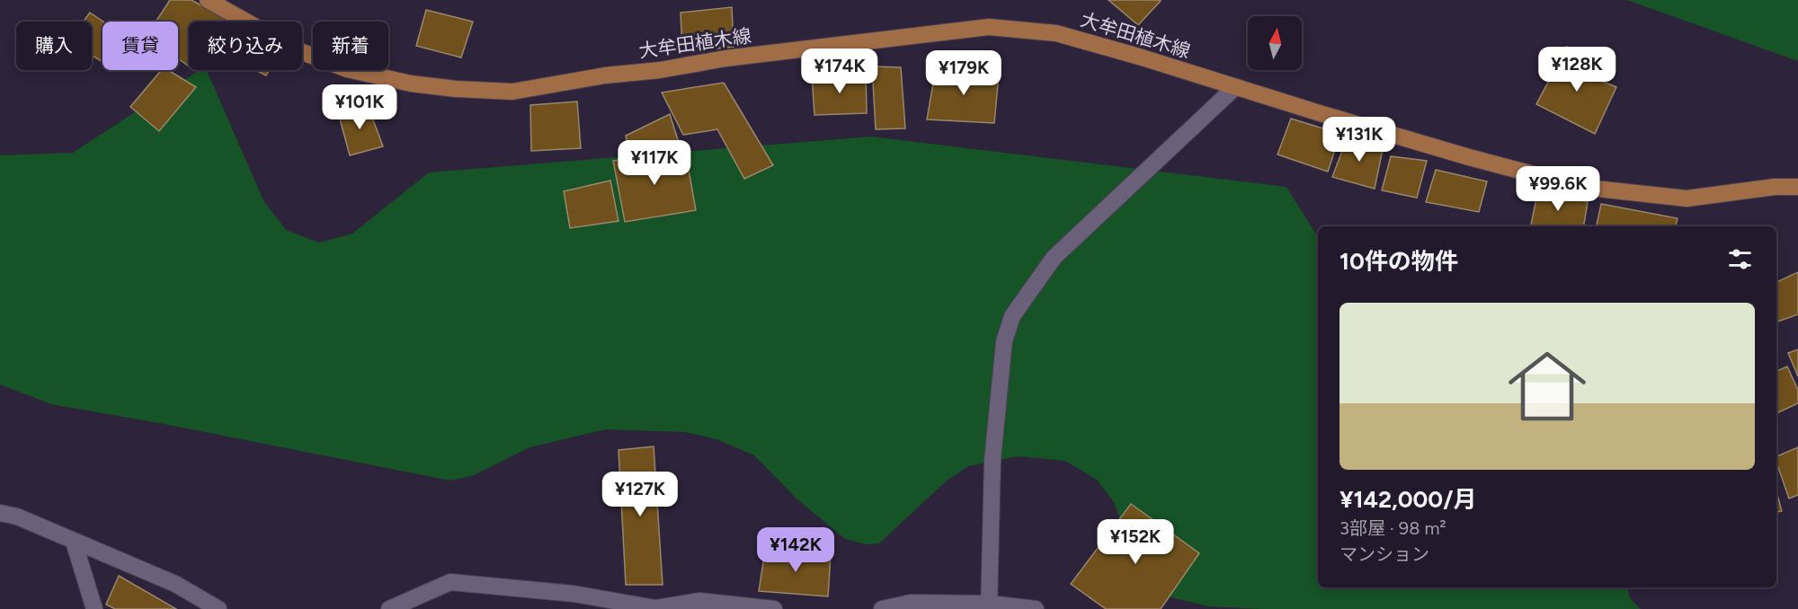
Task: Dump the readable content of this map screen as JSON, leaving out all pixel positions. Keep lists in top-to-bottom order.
{
  "streets": {
    "main road": ["大牟田植木線"]
  },
  "north": "top",
  "page": {
    "chip": [
      "購入",
      "賃貸",
      "絞り込み",
      "新着"
    ],
    "price": [
      "¥128K",
      "¥174K",
      "¥179K",
      "¥101K",
      "¥131K",
      "¥117K",
      "¥99.6K",
      "¥127K",
      "¥152K",
      "¥142K"
    ],
    "heading": "10件の物件",
    "list": [
      {
        "name": "¥142,000/月",
        "note": "3部屋 · 98 m² · マンション"
      }
    ]
  }
}
